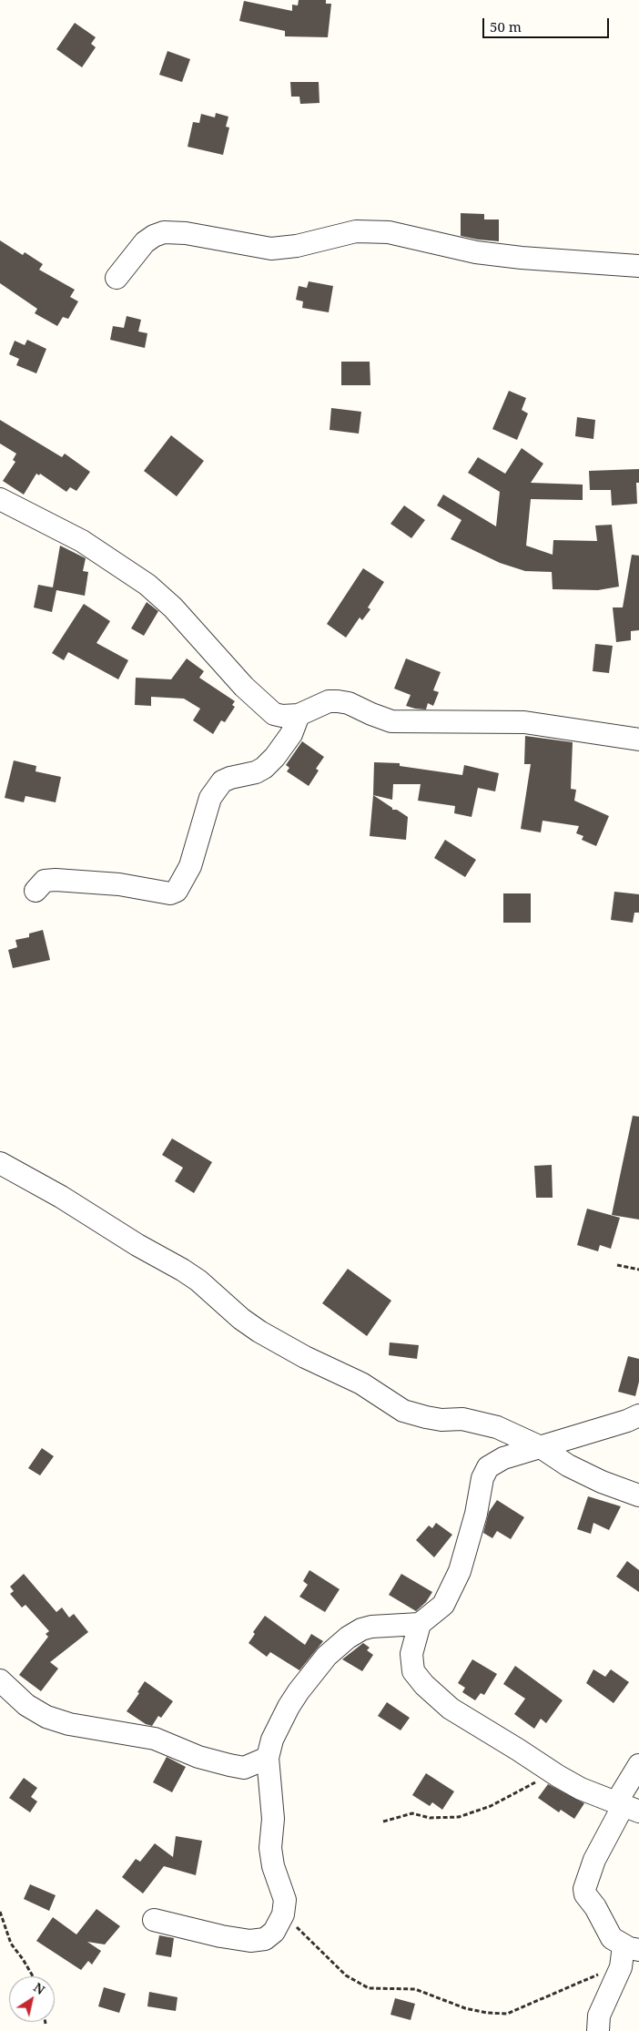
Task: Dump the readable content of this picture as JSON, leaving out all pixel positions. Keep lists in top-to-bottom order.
{
  "scale_bar": "50 m",
  "north": "top right"
}
